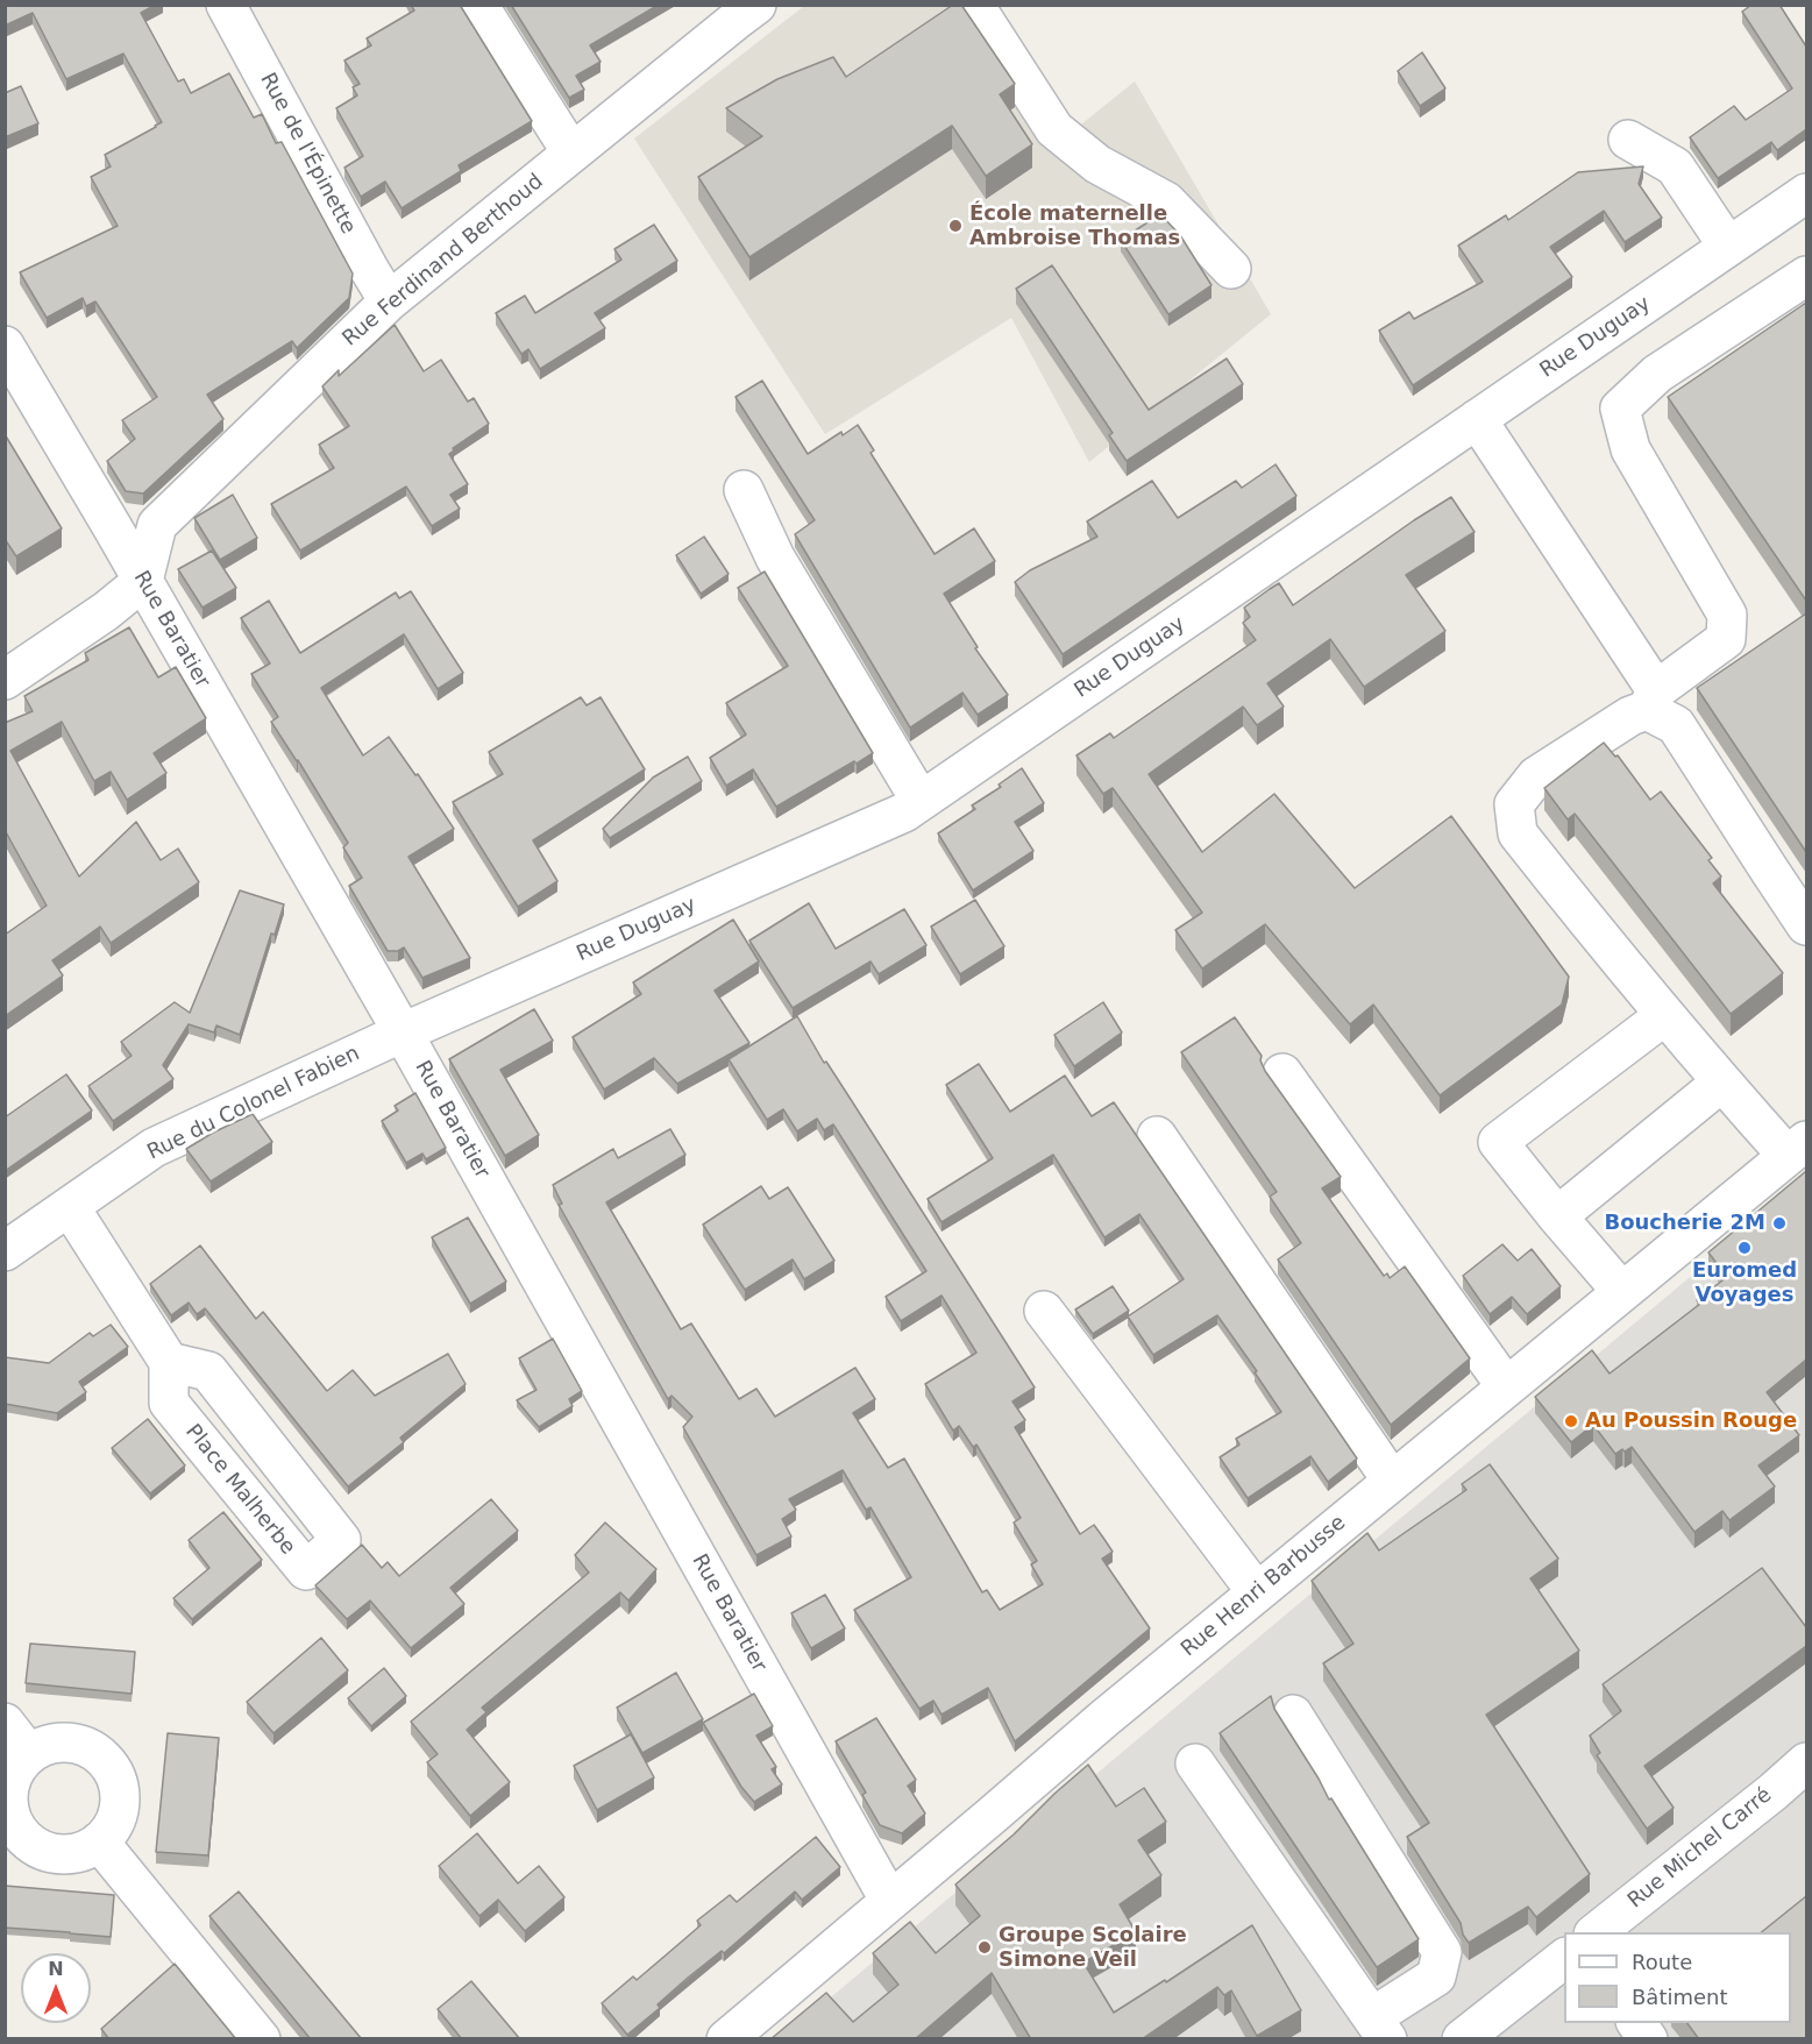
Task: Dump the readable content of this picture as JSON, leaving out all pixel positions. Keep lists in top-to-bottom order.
{
  "streets": {
    "street": [
      "Rue de l'Épinette",
      "Rue Ferdinand Berthoud",
      "Rue Duguay",
      "Rue Baratier",
      "Rue du Colonel Fabien",
      "Place Malherbe",
      "Rue Henri Barbusse",
      "Rue Michel Carré"
    ]
  },
  "crossings": [
    ["Rue de l'Épinette", "Rue Ferdinand Berthoud"],
    ["Rue Ferdinand Berthoud", "Rue Baratier"],
    ["Rue Duguay", "Rue Baratier"],
    ["Rue Duguay", "Rue du Colonel Fabien"],
    ["Rue Baratier", "Rue du Colonel Fabien"],
    ["Rue Baratier", "Rue Henri Barbusse"]
  ],
  "places": [
    "École maternelle Ambroise Thomas",
    "Boucherie 2M",
    "Euromed Voyages",
    "Au Poussin Rouge",
    "Groupe Scolaire Simone Veil"
  ],
  "legend": ["Route", "Bâtiment"],
  "north": "top"
}
